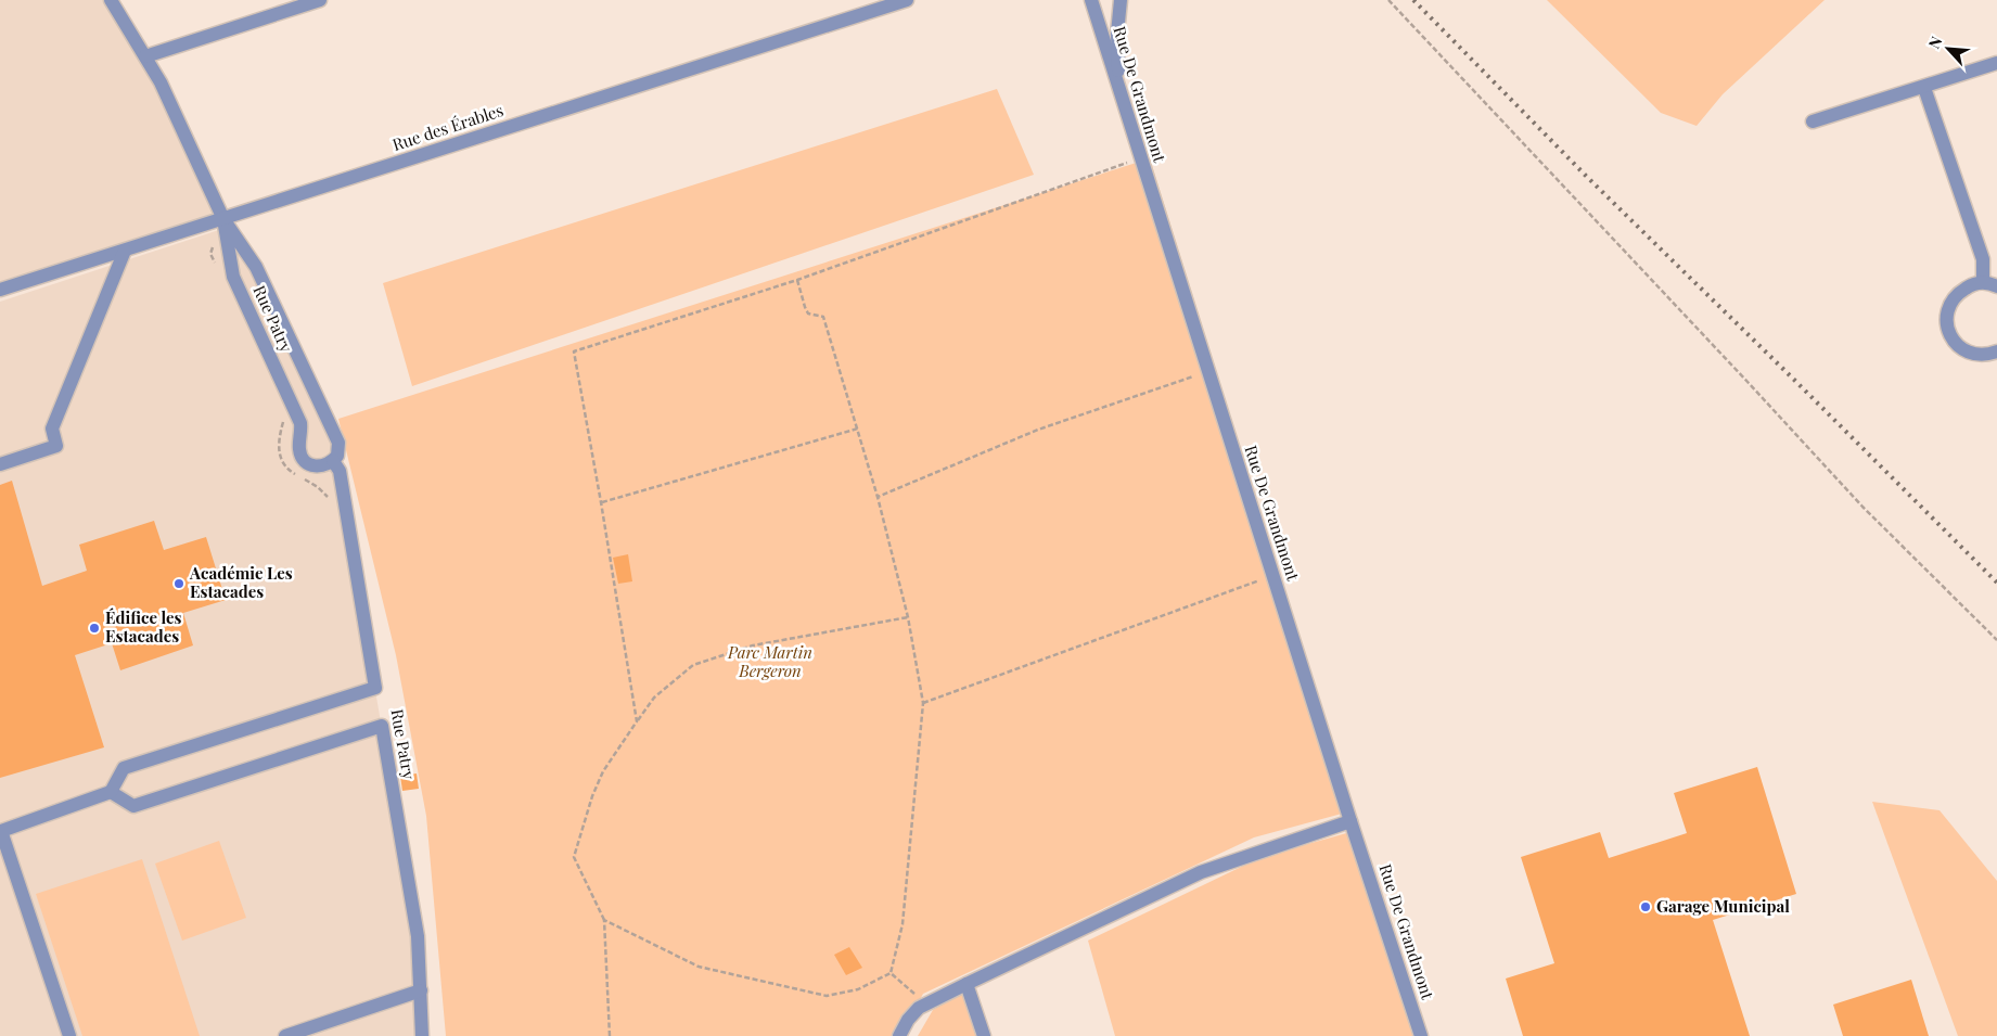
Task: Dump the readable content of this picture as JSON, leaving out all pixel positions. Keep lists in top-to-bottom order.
{
  "streets": {
    "street": ["Rue De Grandmont", "Rue des Érables", "Rue Patry"]
  },
  "crossings": [
    ["Rue des Érables", "Rue Patry"]
  ],
  "parks": ["Parc Martin Bergeron"],
  "places": ["Académie Les Estacades", "Édifice les Estacades", "Garage Municipal"],
  "north": "top left"
}
